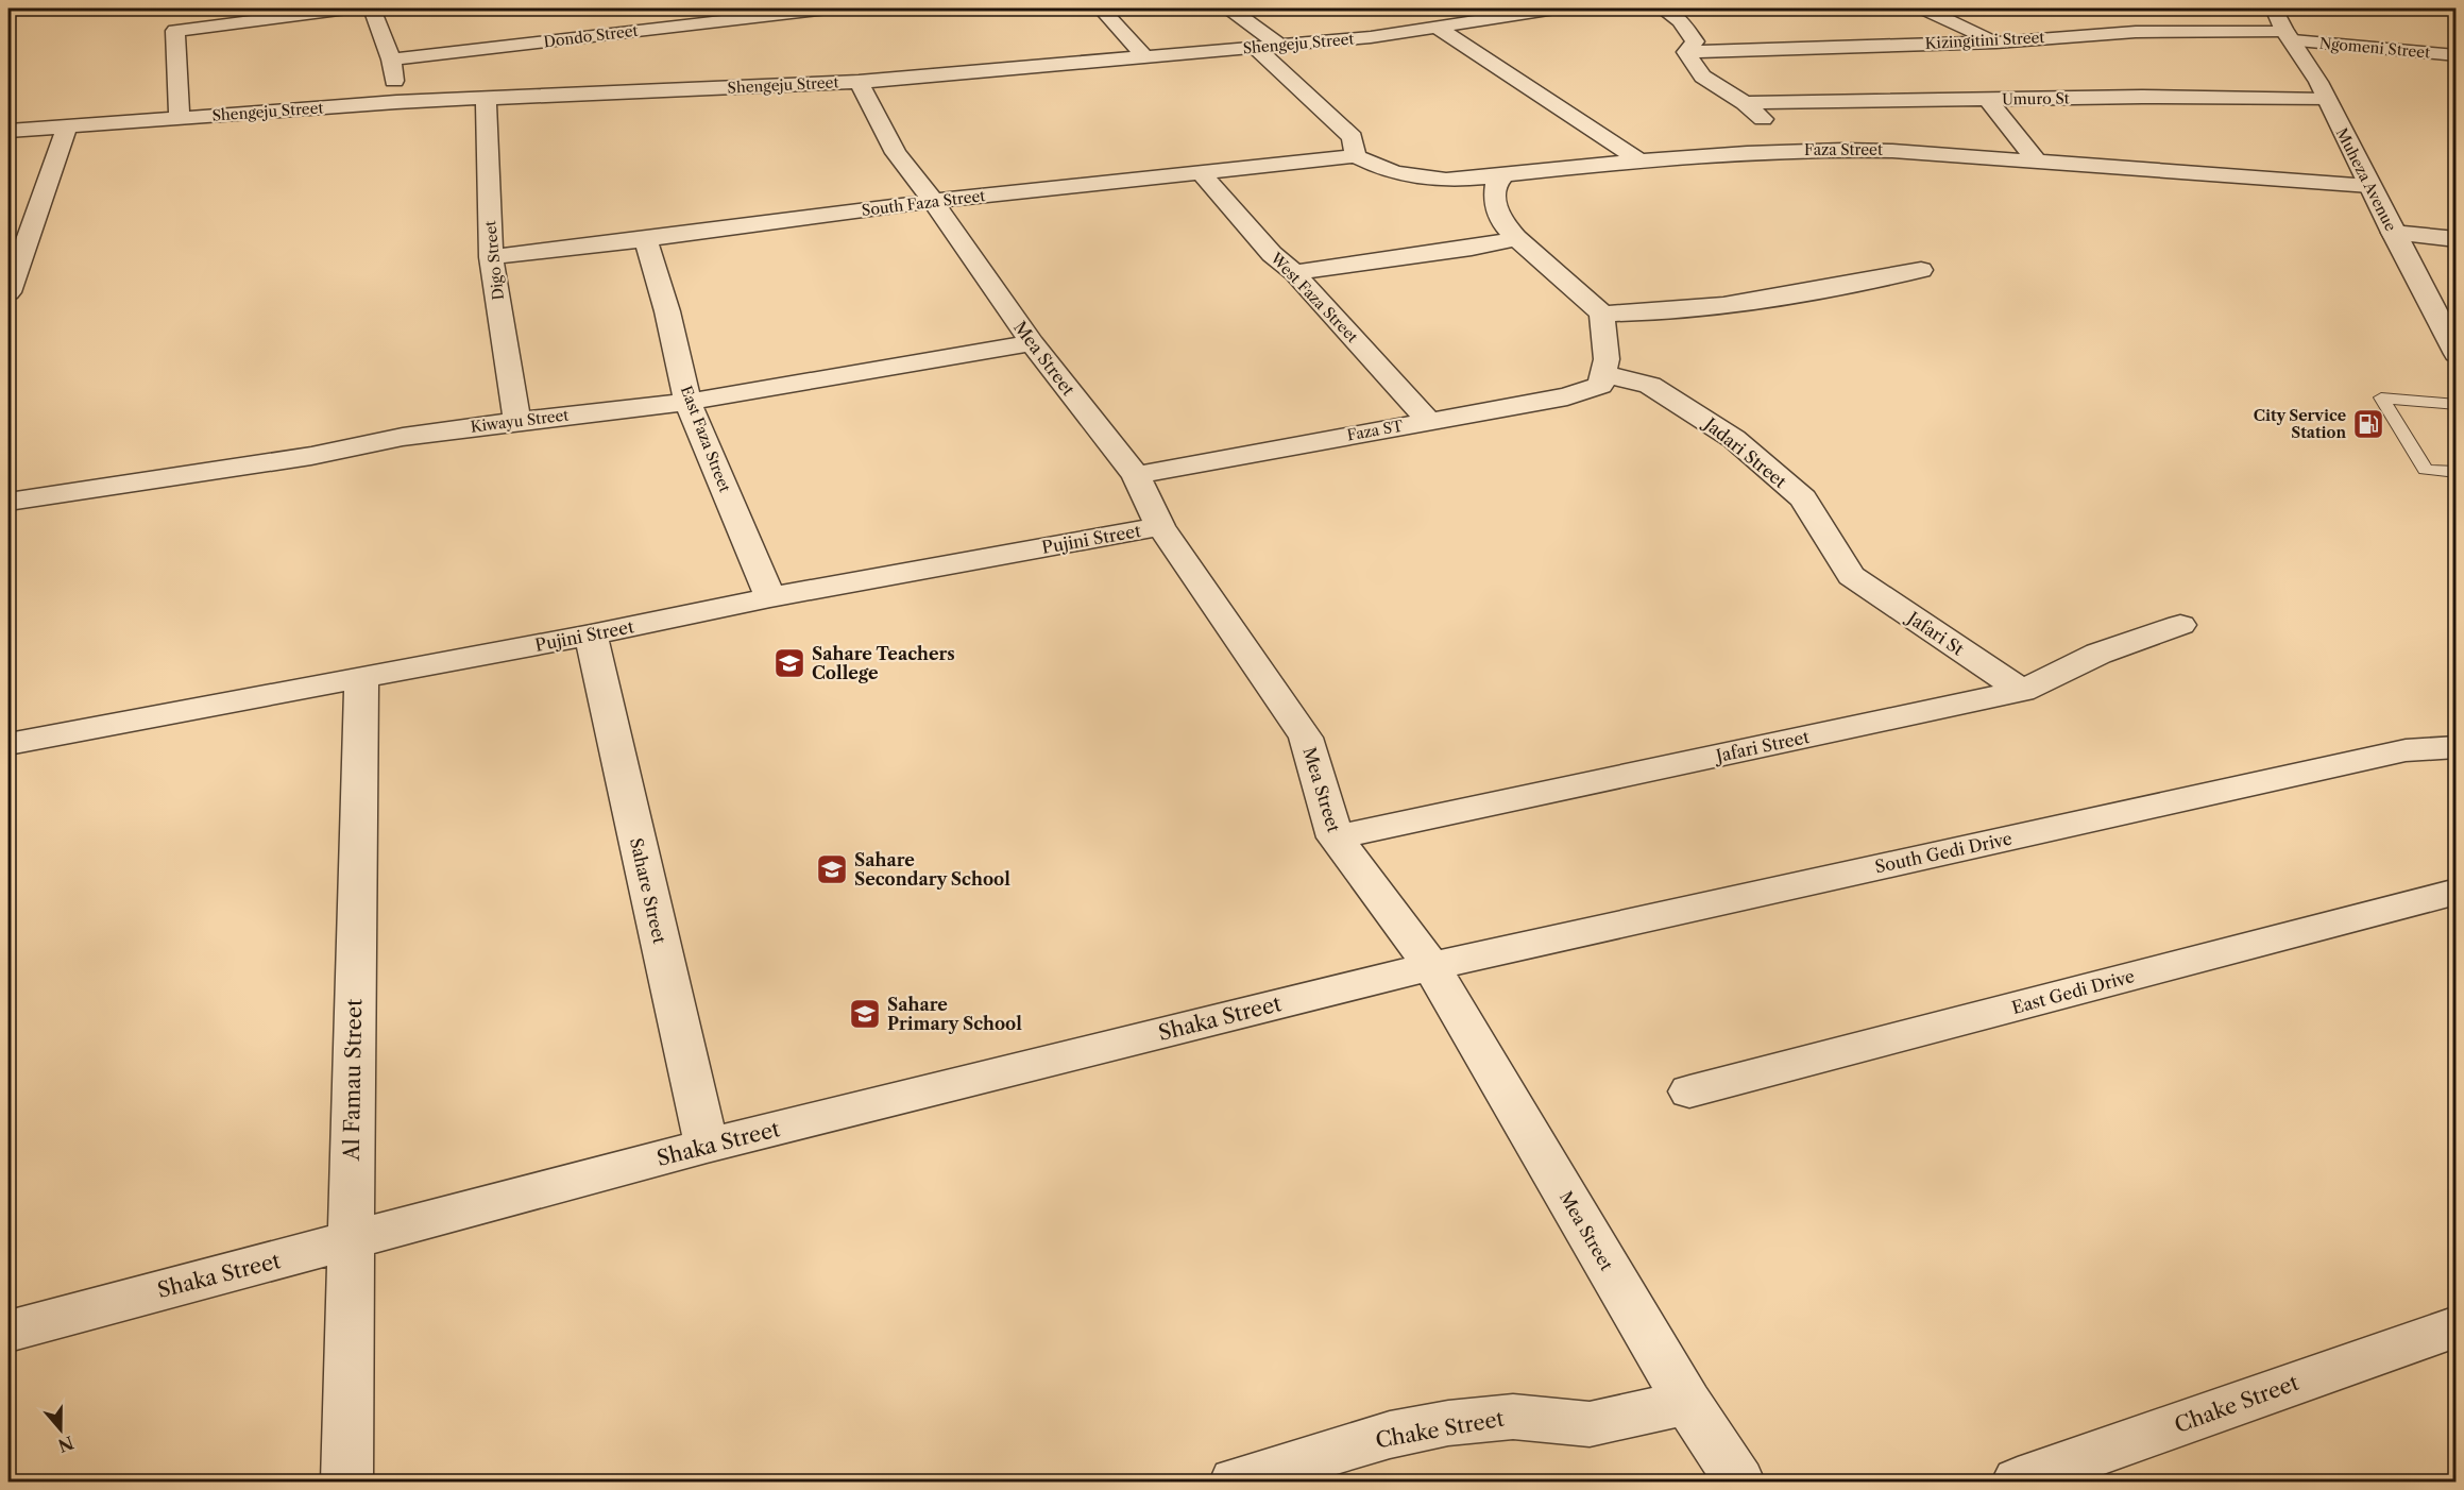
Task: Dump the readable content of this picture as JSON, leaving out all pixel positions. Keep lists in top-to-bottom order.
{
  "streets": {
    "street": [
      "Dondo Street",
      "Kizingitini Street",
      "Shengeju Street",
      "Ngomeni Street",
      "Umuro St",
      "Faza Street",
      "Muheza Avenue",
      "South Faza Street",
      "Digo Street",
      "West Faza Street",
      "Mea Street",
      "Kiwayu Street",
      "Faza ST",
      "East Faza Street",
      "Jadari Street",
      "Pujini Street",
      "Jafari St",
      "Jafari Street",
      "South Gedi Drive",
      "Sahare Street",
      "East Gedi Drive",
      "Shaka Street",
      "Al Famau Street",
      "Chake Street"
    ]
  },
  "crossings": [
    ["Kizingitini Street", "Ngomeni Street"],
    ["Kizingitini Street", "Muheza Avenue"],
    ["Shengeju Street", "Digo Street"],
    ["Shengeju Street", "Mea Street"],
    ["Ngomeni Street", "Muheza Avenue"],
    ["Umuro St", "Muheza Avenue"],
    ["Faza Street", "Muheza Avenue"],
    ["Faza Street", "South Faza Street"],
    ["South Faza Street", "Digo Street"],
    ["South Faza Street", "West Faza Street"],
    ["South Faza Street", "Mea Street"],
    ["South Faza Street", "East Faza Street"],
    ["Digo Street", "Kiwayu Street"],
    ["West Faza Street", "Faza ST"],
    ["Mea Street", "Kiwayu Street"],
    ["Mea Street", "Faza ST"],
    ["Mea Street", "Pujini Street"],
    ["Mea Street", "Jafari Street"],
    ["Mea Street", "South Gedi Drive"],
    ["Mea Street", "Shaka Street"],
    ["Mea Street", "Chake Street"],
    ["Kiwayu Street", "East Faza Street"],
    ["Faza ST", "Jadari Street"],
    ["East Faza Street", "Pujini Street"],
    ["Jadari Street", "Jafari St"],
    ["Pujini Street", "Sahare Street"],
    ["Pujini Street", "Al Famau Street"],
    ["Jafari St", "Jafari Street"],
    ["South Gedi Drive", "Shaka Street"],
    ["Sahare Street", "Shaka Street"],
    ["Shaka Street", "Al Famau Street"]
  ],
  "places": {
    "fuel station": ["City Service Station"],
    "school or university": ["Sahare Teachers College", "Sahare Secondary School", "Sahare Primary School"]
  },
  "north": "bottom"
}
